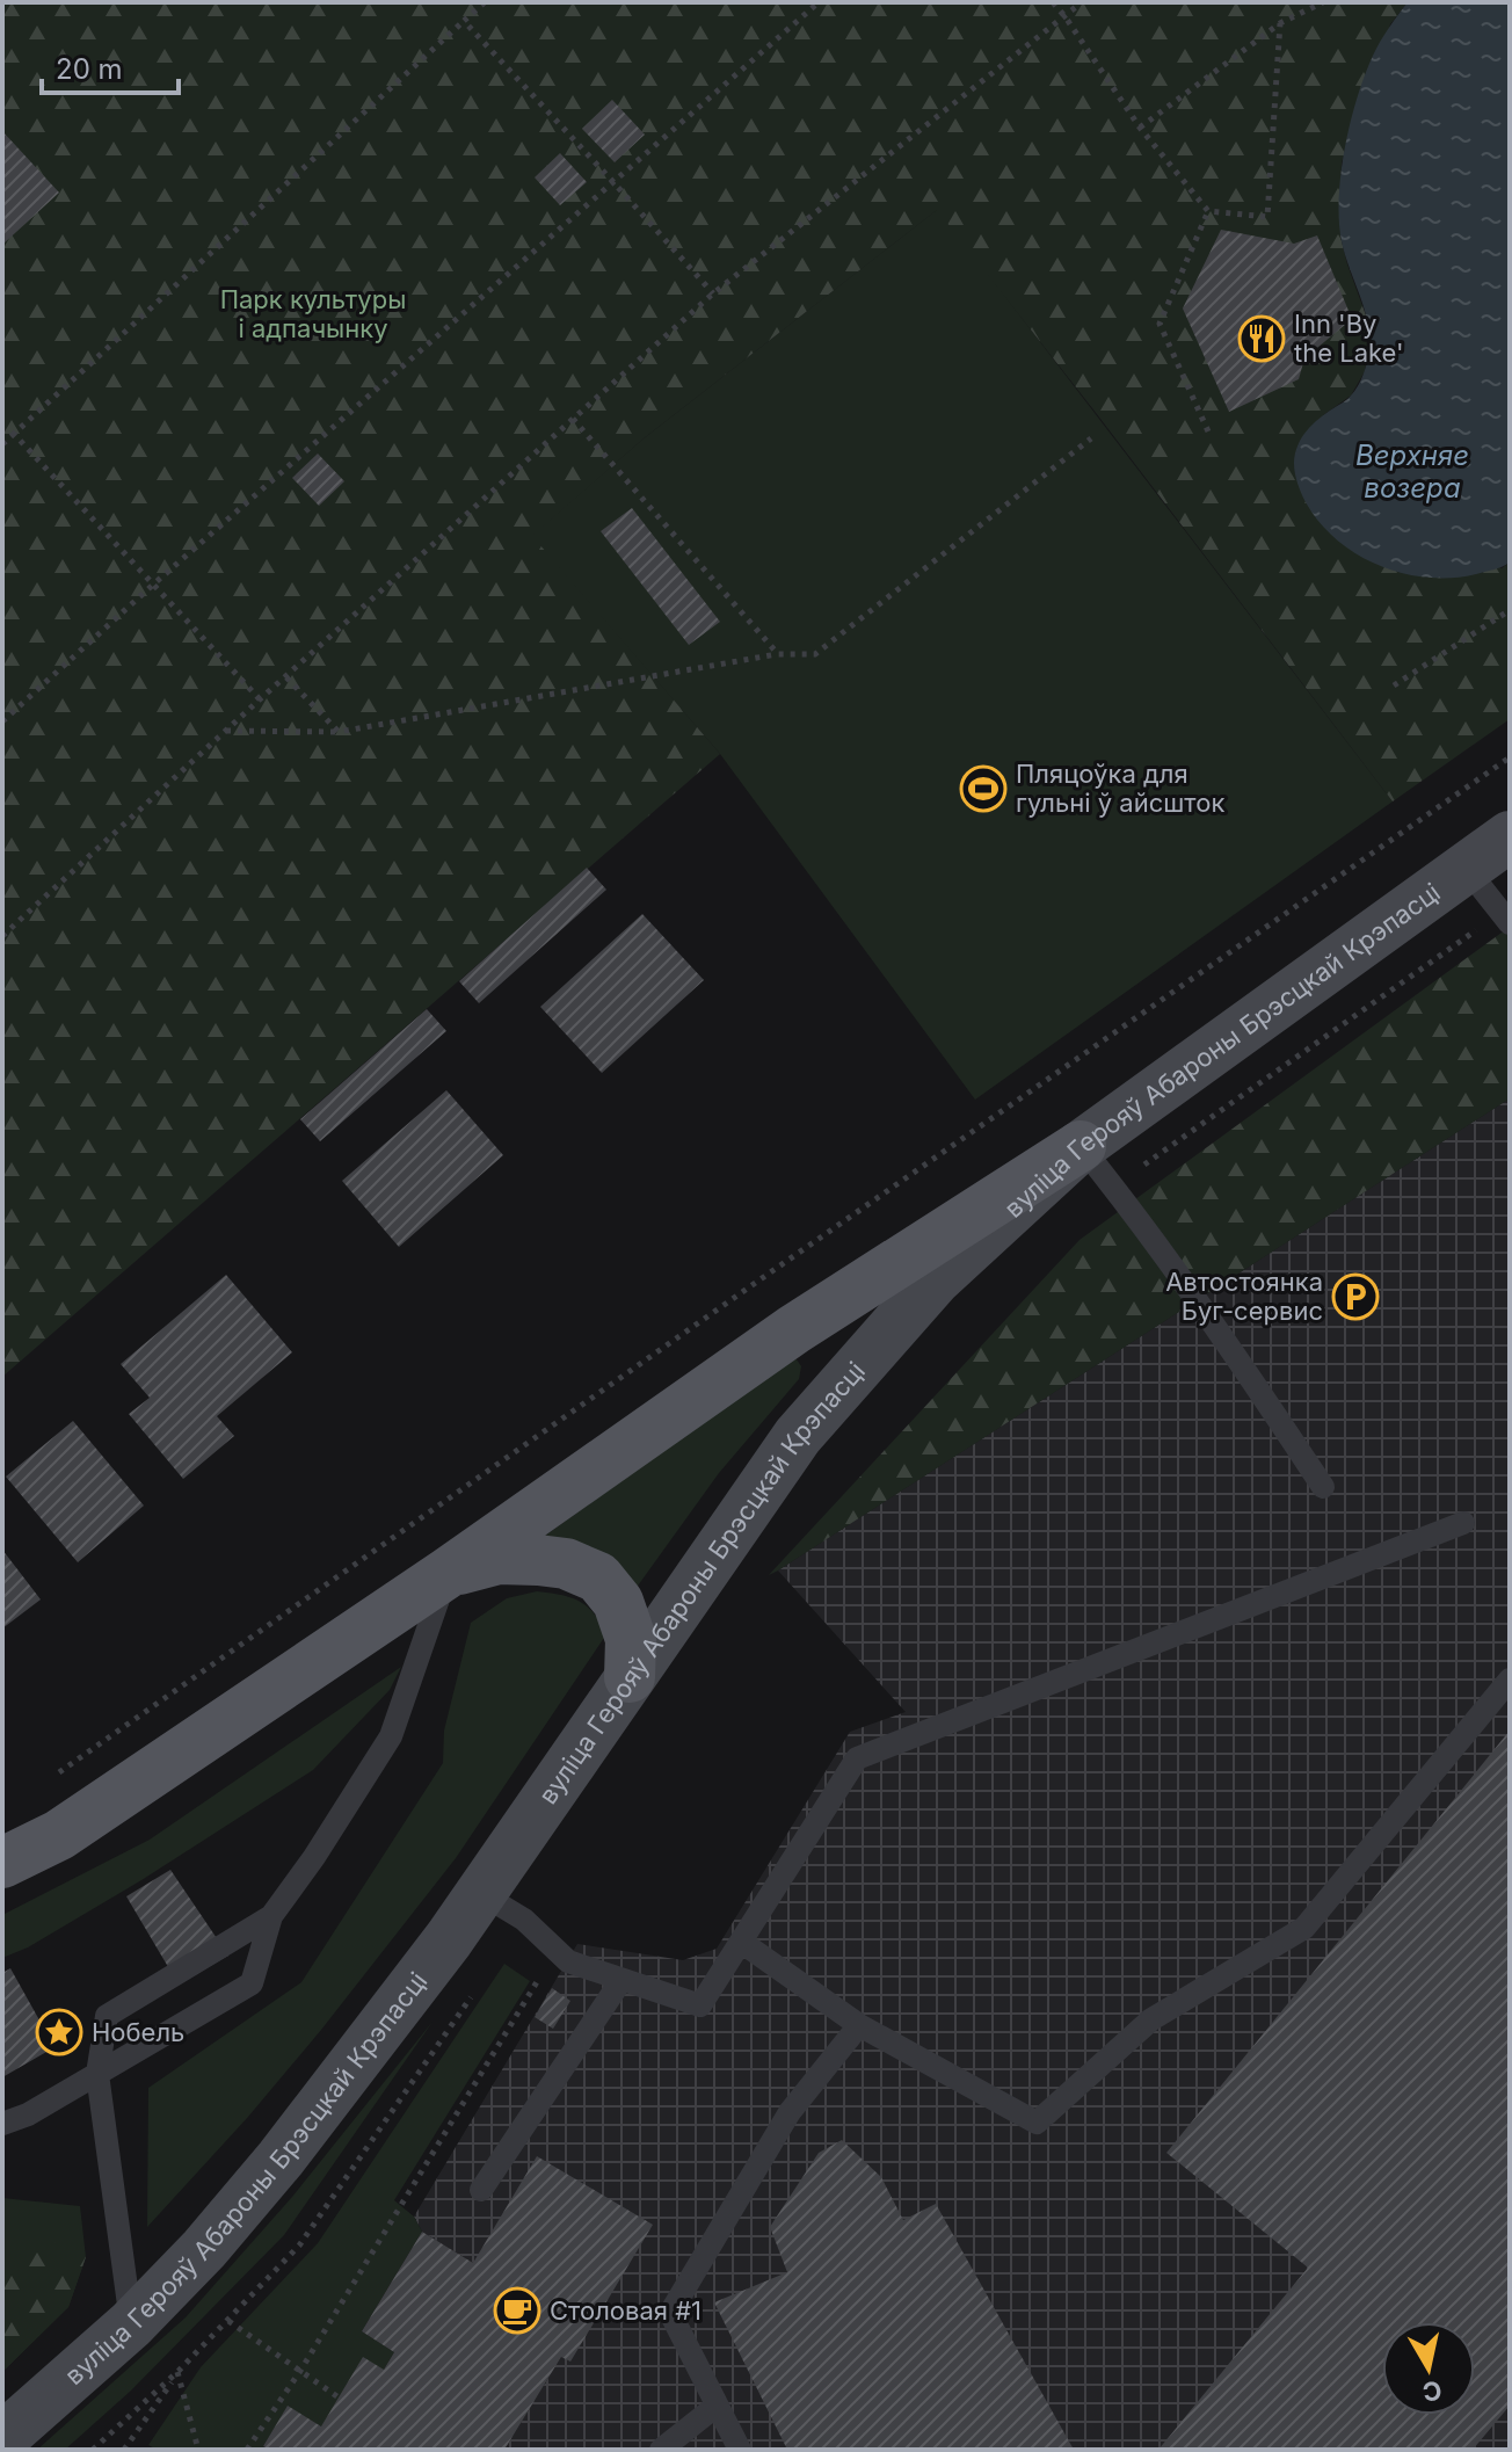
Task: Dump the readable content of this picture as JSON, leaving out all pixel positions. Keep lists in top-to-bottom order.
{
  "streets": {
    "main road": ["вуліца Герояў Абароны Брэсцкай Крэпасці"]
  },
  "water": ["Верхняе возера"],
  "parks": ["Парк культуры і адпачынку"],
  "places": {
    "restaurant": ["Inn 'By the Lake'"],
    "sports": ["Пляцоўка для гульні ў айсшток"],
    "parking": ["Автостоянка Буг-сервис"],
    "place": ["Нобель"],
    "cafe": ["Столовая #1"]
  },
  "scale_bar": "20 m",
  "north": "bottom"
}
